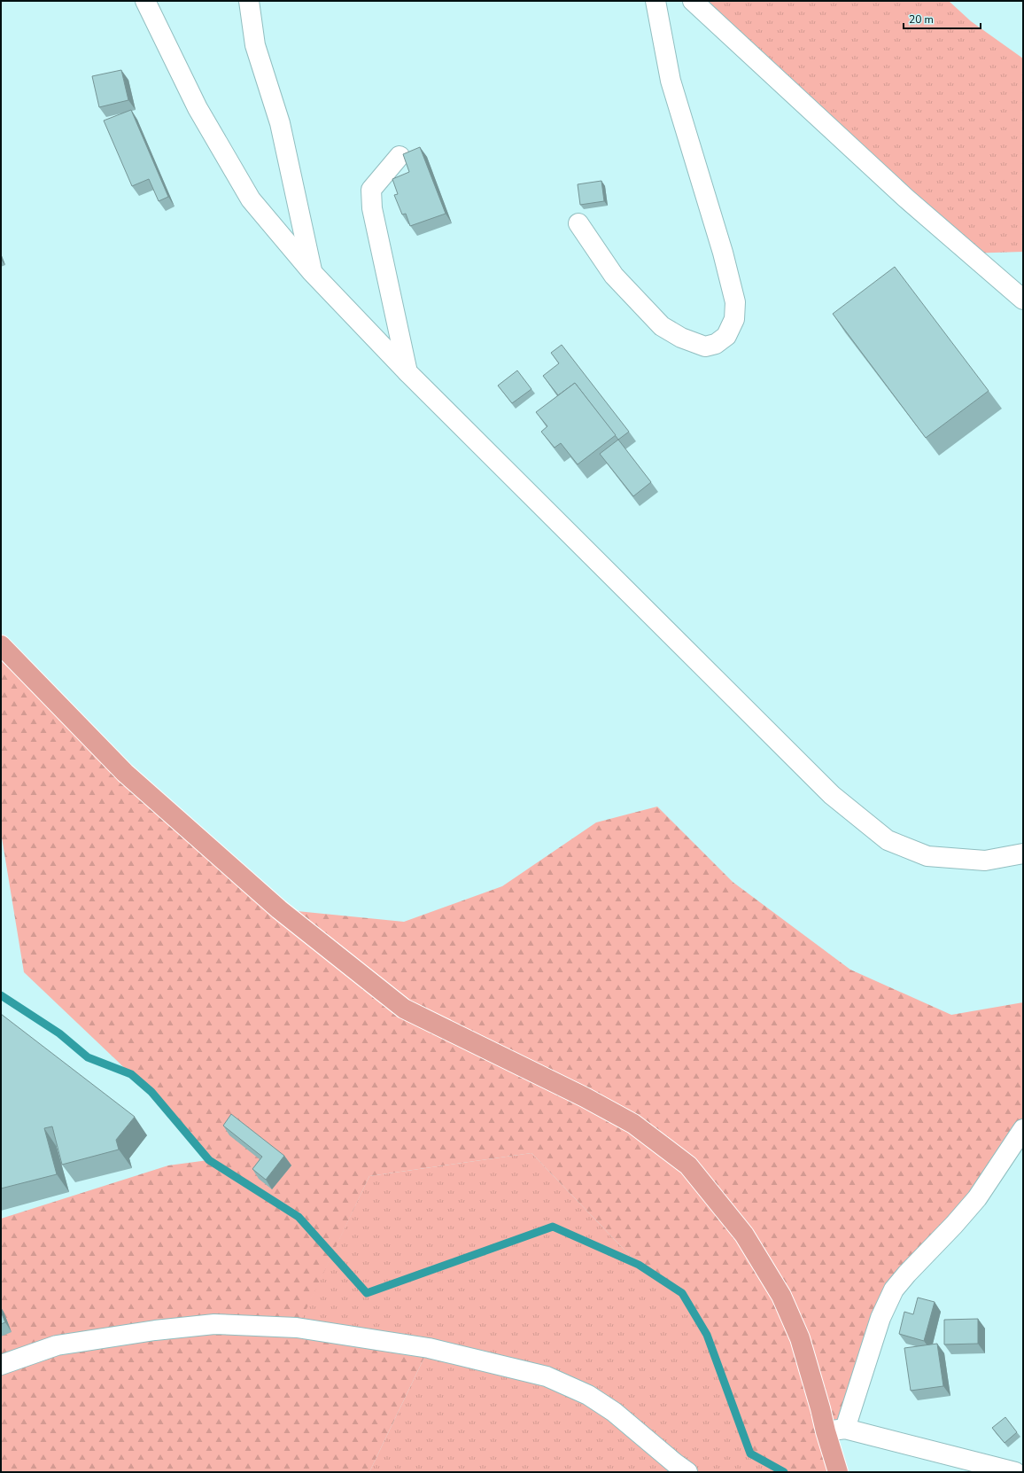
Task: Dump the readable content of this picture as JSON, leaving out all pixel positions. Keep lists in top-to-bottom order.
{
  "scale_bar": "20 m"
}
